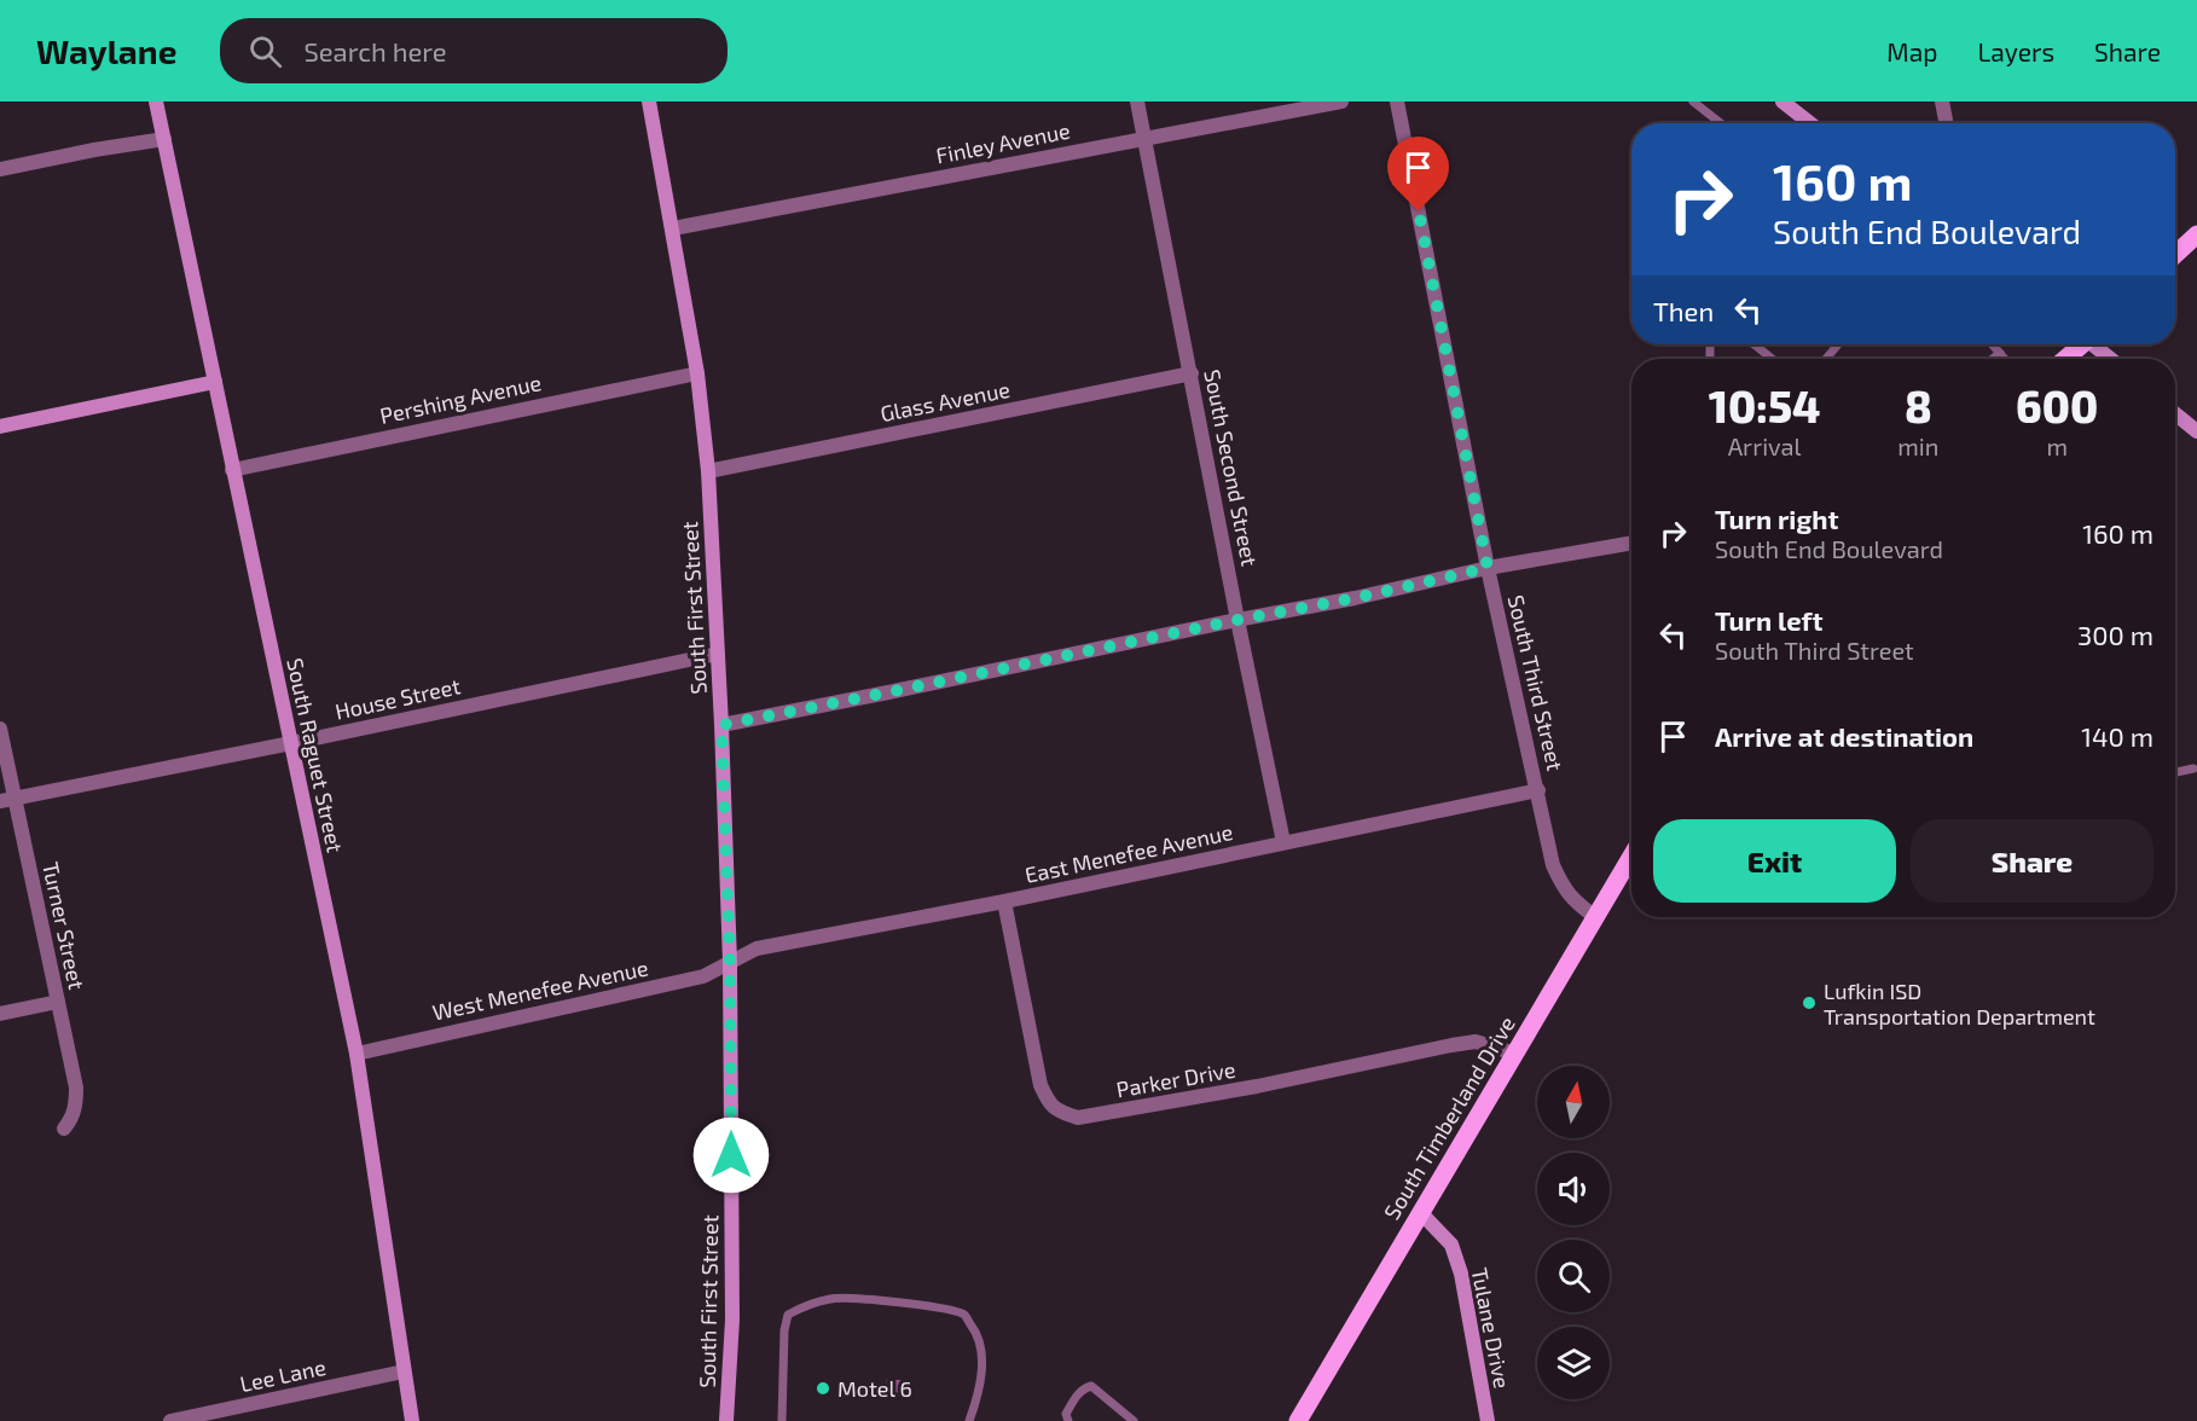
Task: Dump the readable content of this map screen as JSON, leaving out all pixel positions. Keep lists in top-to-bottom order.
{
  "streets": {
    "main road": ["South Timberland Drive"],
    "street": [
      "Finley Avenue",
      "Pershing Avenue",
      "Glass Avenue",
      "South Second Street",
      "South First Street",
      "South Third Street",
      "House Street",
      "South Raguet Street",
      "East Menefee Avenue",
      "Turner Street",
      "West Menefee Avenue",
      "Parker Drive",
      "Tulane Drive",
      "Lee Lane"
    ]
  },
  "crossings": [
    ["Finley Avenue", "South Second Street"],
    ["Finley Avenue", "South First Street"],
    ["Pershing Avenue", "South First Street"],
    ["Pershing Avenue", "South Raguet Street"],
    ["Glass Avenue", "South Second Street"],
    ["Glass Avenue", "South First Street"],
    ["South Second Street", "East Menefee Avenue"],
    ["South First Street", "House Street"],
    ["South First Street", "East Menefee Avenue"],
    ["South First Street", "West Menefee Avenue"],
    ["South Third Street", "East Menefee Avenue"],
    ["South Third Street", "South Timberland Drive"],
    ["House Street", "South Raguet Street"],
    ["House Street", "Turner Street"],
    ["South Raguet Street", "West Menefee Avenue"],
    ["South Raguet Street", "Lee Lane"],
    ["East Menefee Avenue", "West Menefee Avenue"],
    ["East Menefee Avenue", "Parker Drive"],
    ["Parker Drive", "South Timberland Drive"],
    ["South Timberland Drive", "Tulane Drive"]
  ],
  "places": ["Lufkin ISD Transportation Department", "Motel 6"],
  "north": "top",
  "page": {
    "header": "Waylane",
    "search": "Search here",
    "nav": ["Map", "Layers", "Share"],
    "turn": ["160 m", "South End Boulevard"],
    "then": "Then",
    "eta": [
      "10:54",
      "Arrival",
      "8",
      "min",
      "600",
      "m"
    ],
    "list": [
      {
        "name": "Turn right",
        "note": "South End Boulevard",
        "value": "160 m"
      },
      {
        "name": "Turn left",
        "note": "South Third Street",
        "value": "300 m"
      },
      {
        "name": "Arrive at destination",
        "value": "140 m"
      }
    ],
    "buttons": ["Exit", "Share"]
  }
}
